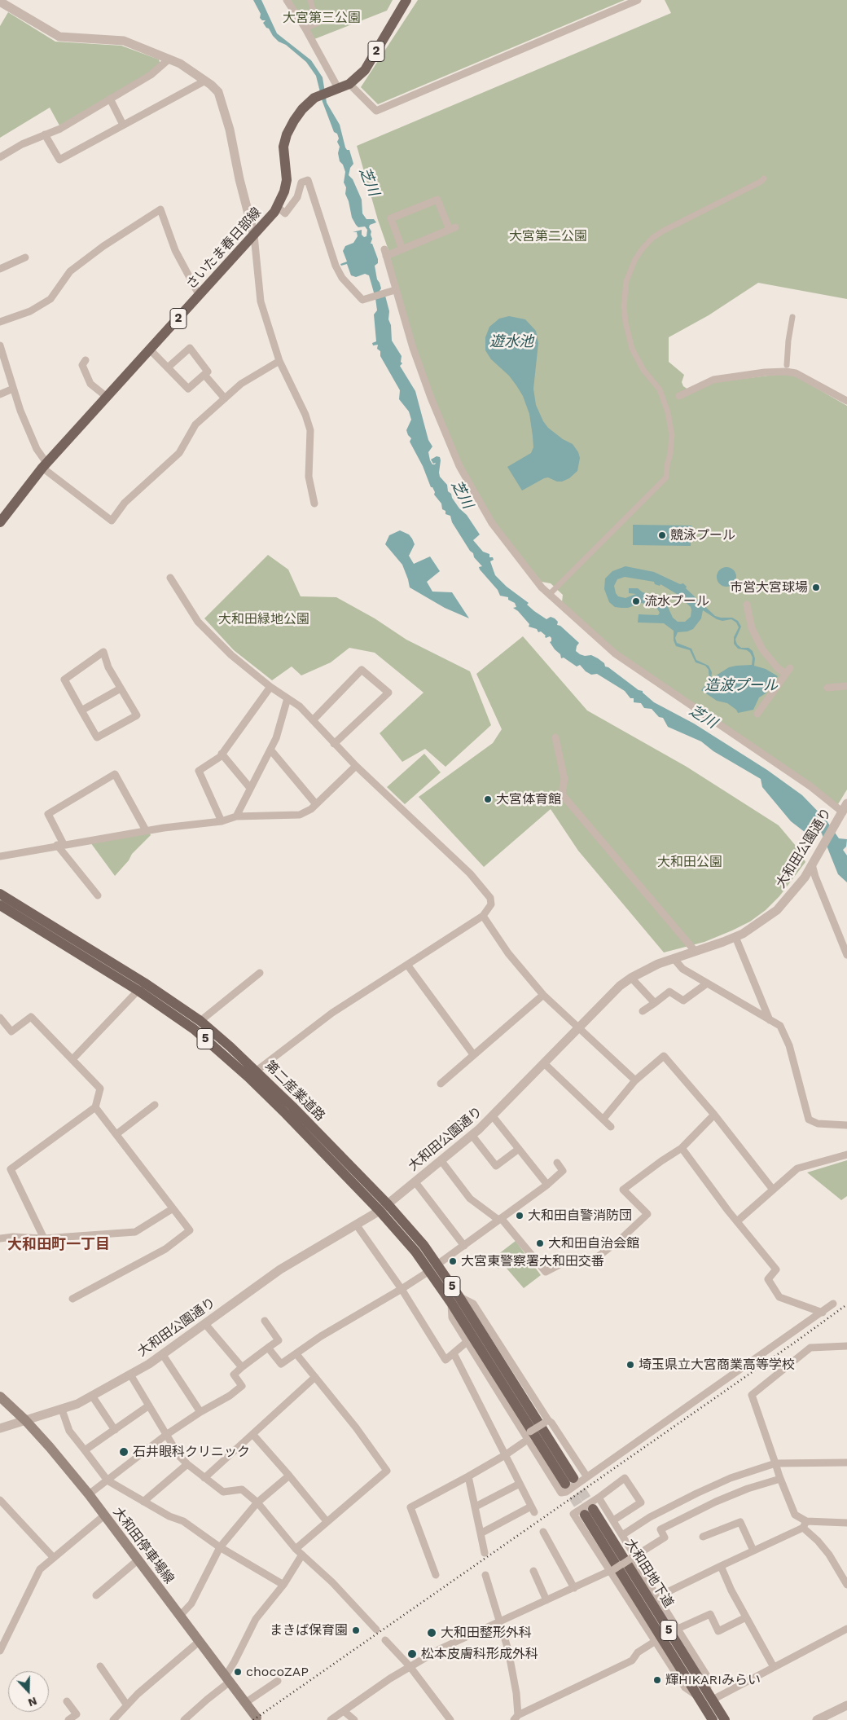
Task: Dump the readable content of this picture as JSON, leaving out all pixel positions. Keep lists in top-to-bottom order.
{
  "streets": {
    "main road": [
      "2",
      "さいたま春日部線",
      "5",
      "第二産業道路",
      "大和田停車場線",
      "大和田地下道"
    ],
    "street": ["大和田公園通り"]
  },
  "crossings": [
    ["大和田公園通り", "第二産業道路"],
    ["大和田公園通り", "大和田停車場線"],
    ["5", "大和田地下道"]
  ],
  "districts": ["大和田町一丁目"],
  "water": ["芝川", "遊水池", "造波プール"],
  "parks": [
    "大宮第三公園",
    "大宮第二公園",
    "大和田緑地公園",
    "大和田公園"
  ],
  "places": [
    "競泳プール",
    "市営大宮球場",
    "流水プール",
    "大宮体育館",
    "大和田自警消防団",
    "大和田自治会館",
    "大宮東警察署大和田交番",
    "埼玉県立大宮商業高等学校",
    "石井眼科クリニック",
    "まきば保育園",
    "大和田整形外科",
    "松本皮膚科形成外科",
    "chocoZAP",
    "輝HIKARIみらい"
  ],
  "north": "bottom"
}
